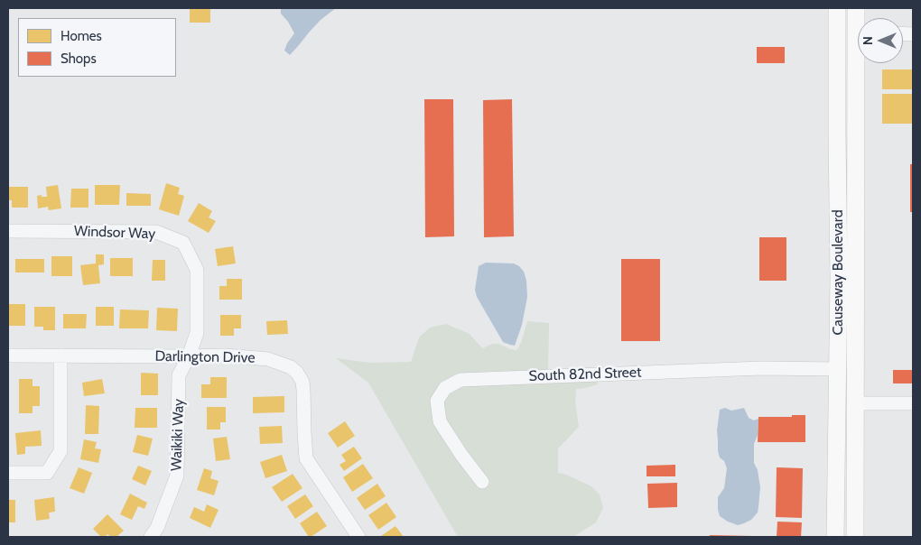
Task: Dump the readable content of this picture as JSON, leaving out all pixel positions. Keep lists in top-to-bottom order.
{
  "streets": {
    "main road": ["Causeway Boulevard"],
    "street": [
      "Windsor Way",
      "Darlington Drive",
      "South 82nd Street",
      "Waikiki Way"
    ]
  },
  "crossings": [
    ["Windsor Way", "Darlington Drive"],
    ["Windsor Way", "Waikiki Way"],
    ["Causeway Boulevard", "South 82nd Street"],
    ["Darlington Drive", "Waikiki Way"]
  ],
  "legend": ["Homes", "Shops"],
  "north": "left"
}
